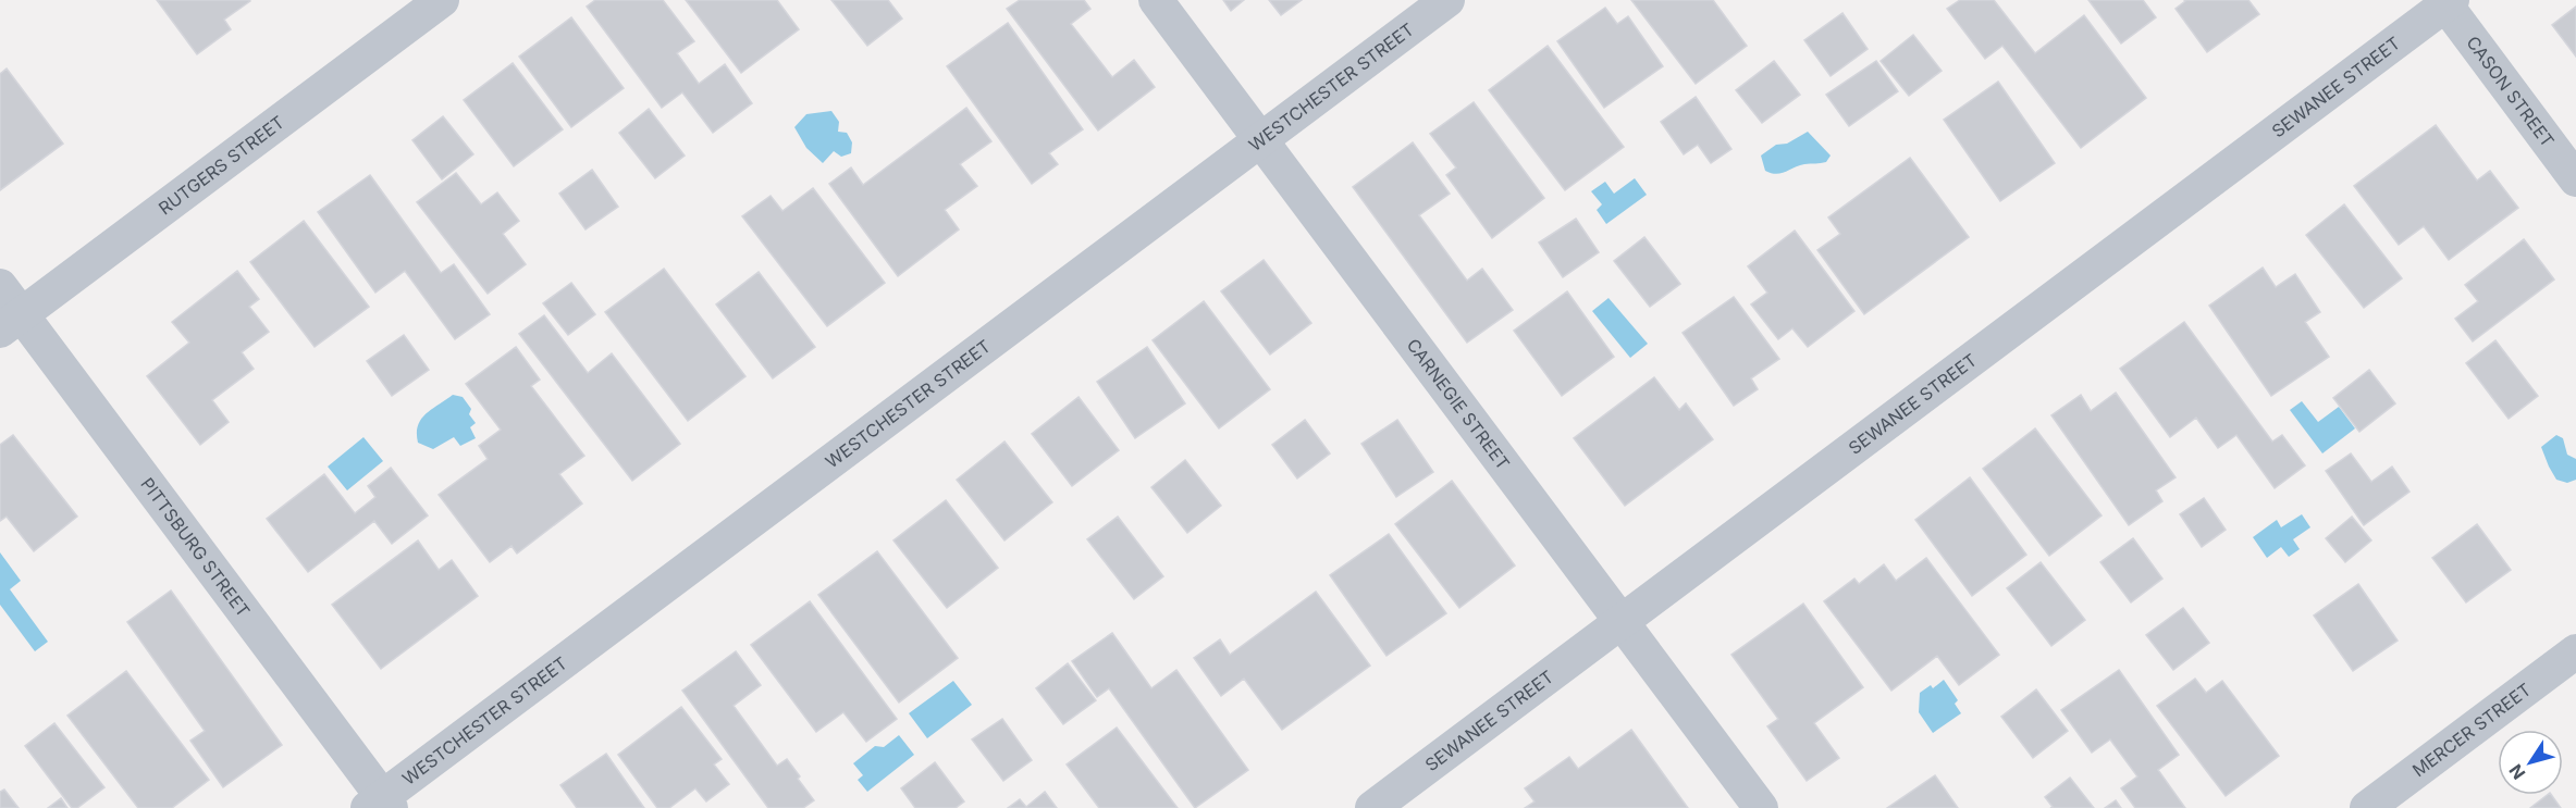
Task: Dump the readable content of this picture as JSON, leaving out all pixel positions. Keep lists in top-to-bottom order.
{
  "streets": {
    "street": [
      "WESTCHESTER STREET",
      "SEWANEE STREET",
      "CASON STREET",
      "RUTGERS STREET",
      "CARNEGIE STREET",
      "PITTSBURG STREET",
      "MERCER STREET"
    ]
  },
  "crossings": [
    ["WESTCHESTER STREET", "CARNEGIE STREET"],
    ["WESTCHESTER STREET", "PITTSBURG STREET"],
    ["SEWANEE STREET", "CASON STREET"],
    ["SEWANEE STREET", "CARNEGIE STREET"],
    ["RUTGERS STREET", "PITTSBURG STREET"]
  ],
  "north": "bottom left"
}
